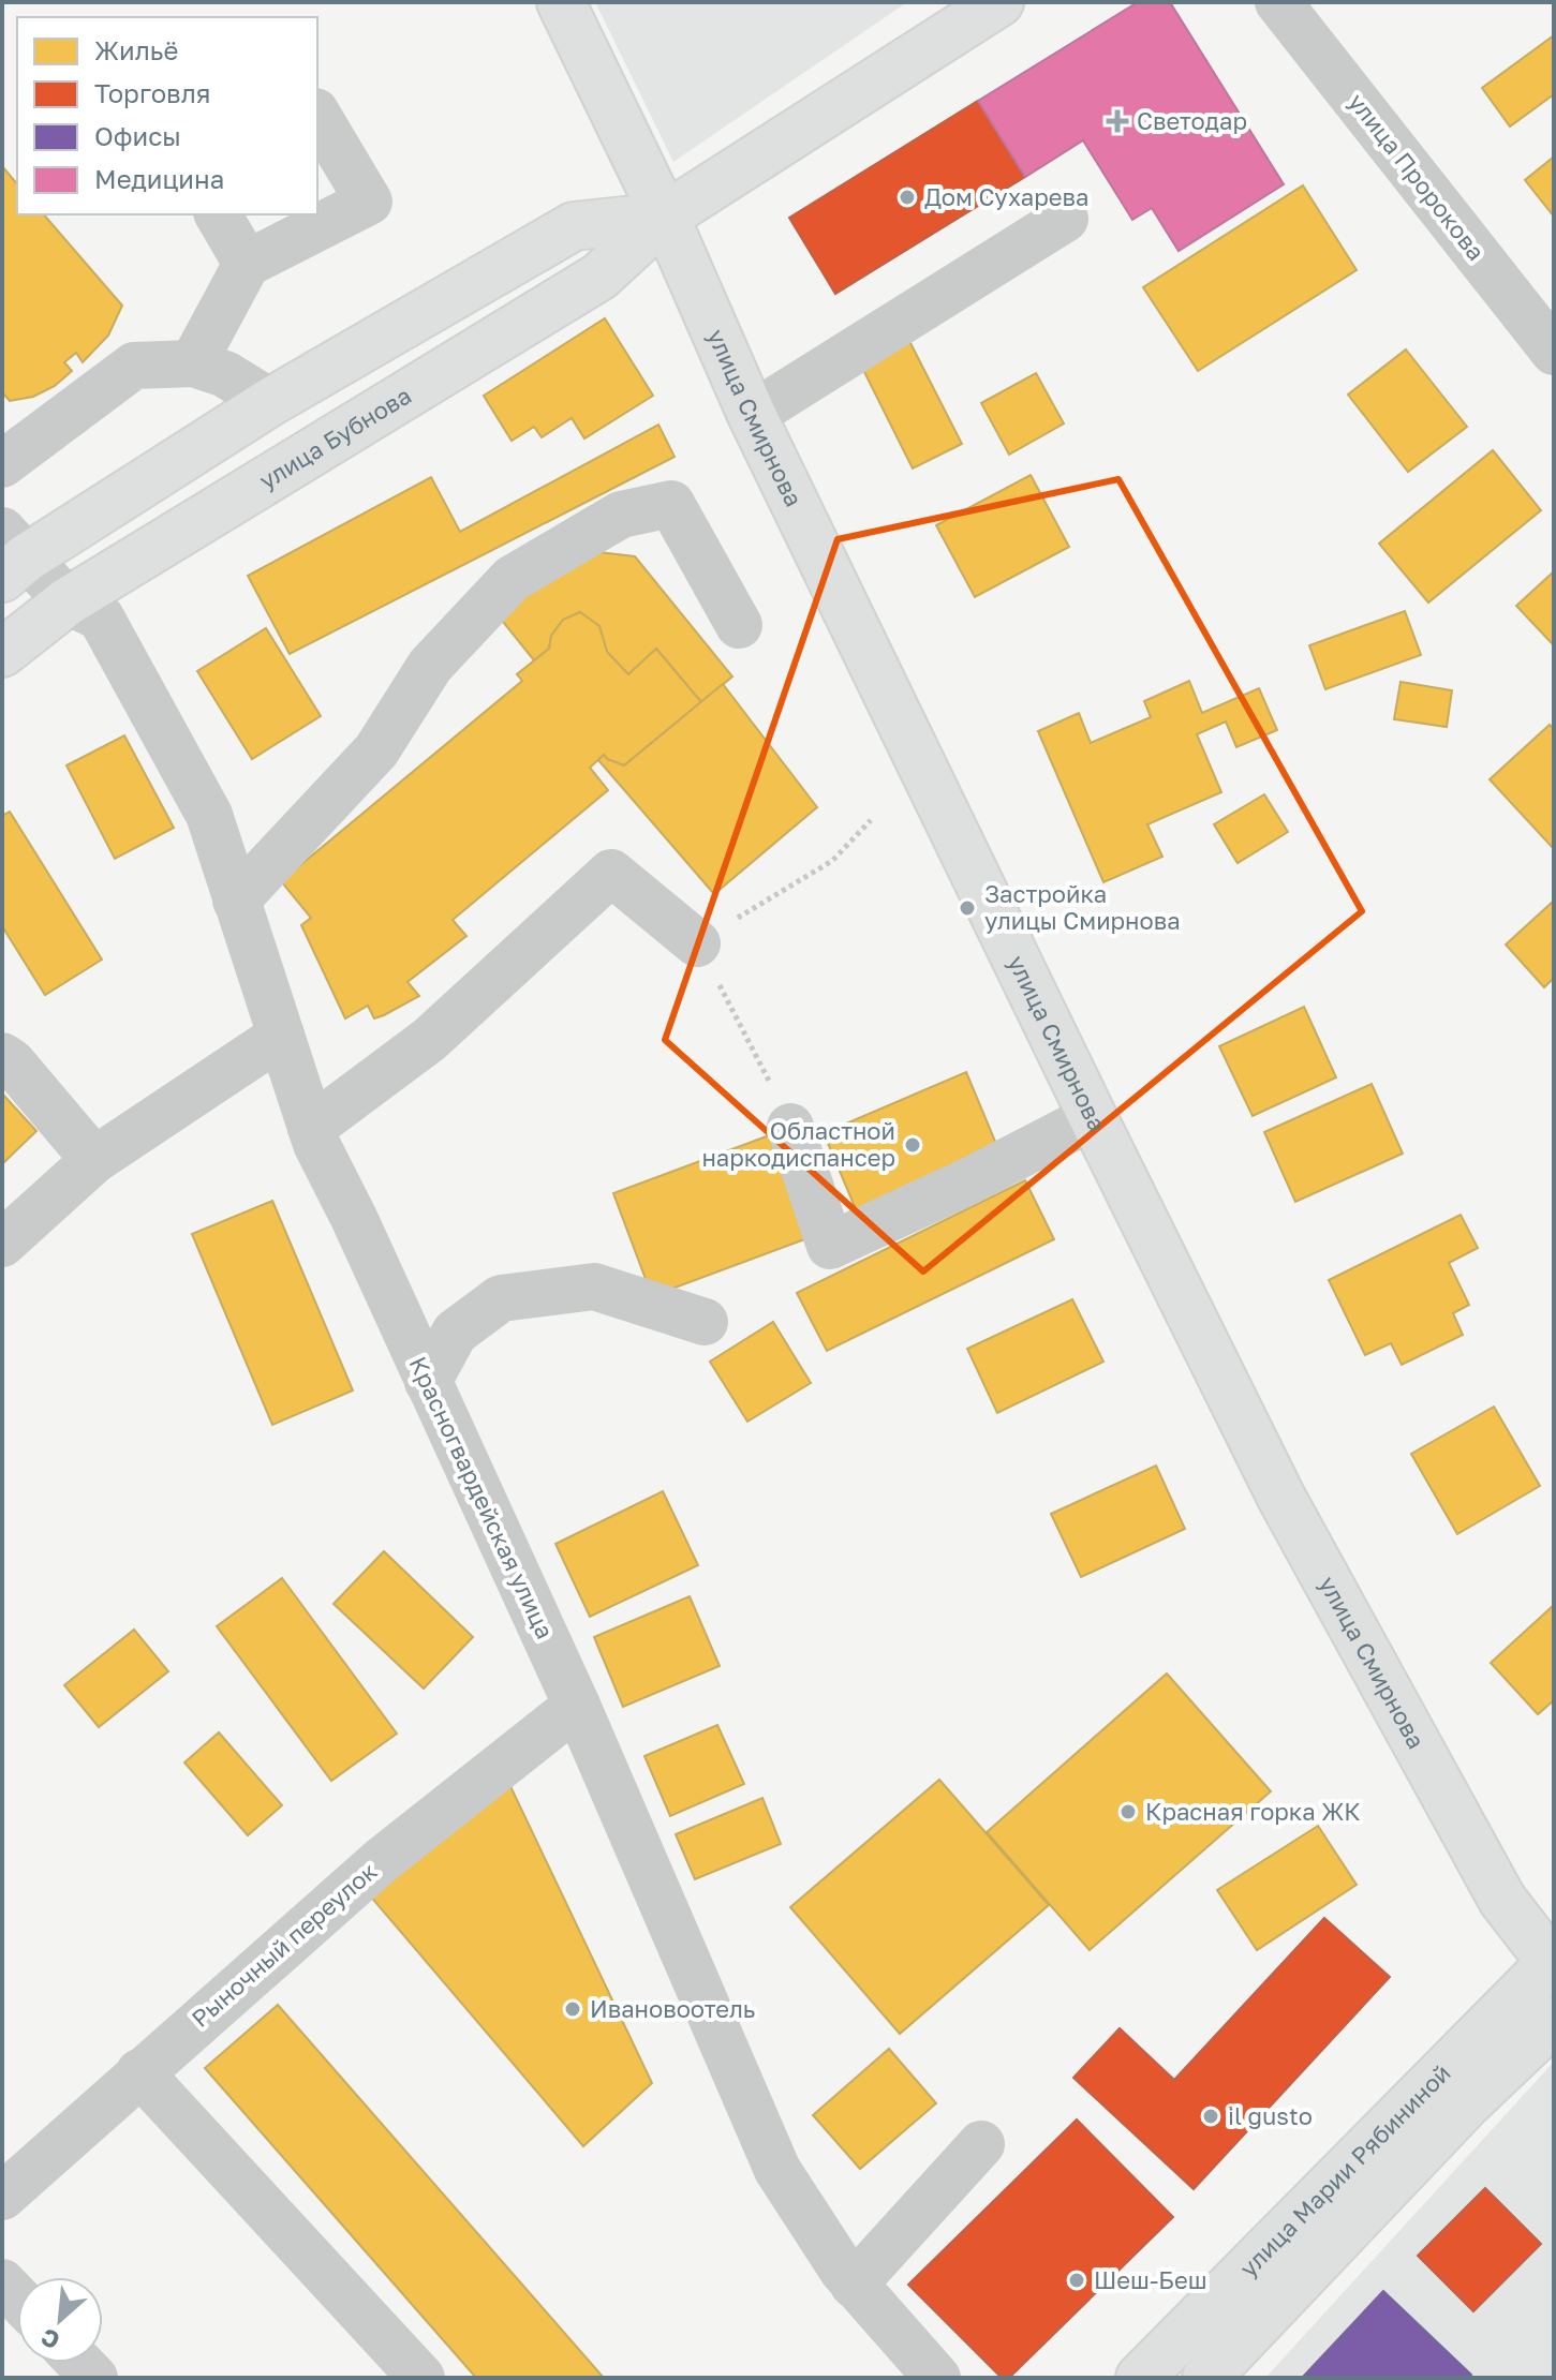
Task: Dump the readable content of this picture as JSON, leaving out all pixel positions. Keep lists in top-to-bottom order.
{
  "streets": {
    "main road": ["улица Смирнова", "улица Бубнова", "улица Марии Рябининой"],
    "street": ["улица Пророкова", "Красногвардейская улица", "Рыночный переулок"]
  },
  "crossings": [
    ["улица Смирнова", "улица Бубнова"],
    ["улица Смирнова", "улица Марии Рябининой"],
    ["улица Бубнова", "Красногвардейская улица"],
    ["Красногвардейская улица", "Рыночный переулок"]
  ],
  "places": {
    "health": ["Светодар"],
    "other": [
      "Дом Сухарева",
      "Застройка улицы Смирнова",
      "Областной наркодиспансер",
      "Красная горка ЖК",
      "Ивановоотель",
      "il gusto",
      "Шеш-Беш"
    ]
  },
  "legend": [
    "Жильё",
    "Торговля",
    "Офисы",
    "Медицина"
  ],
  "north": "bottom left"
}
